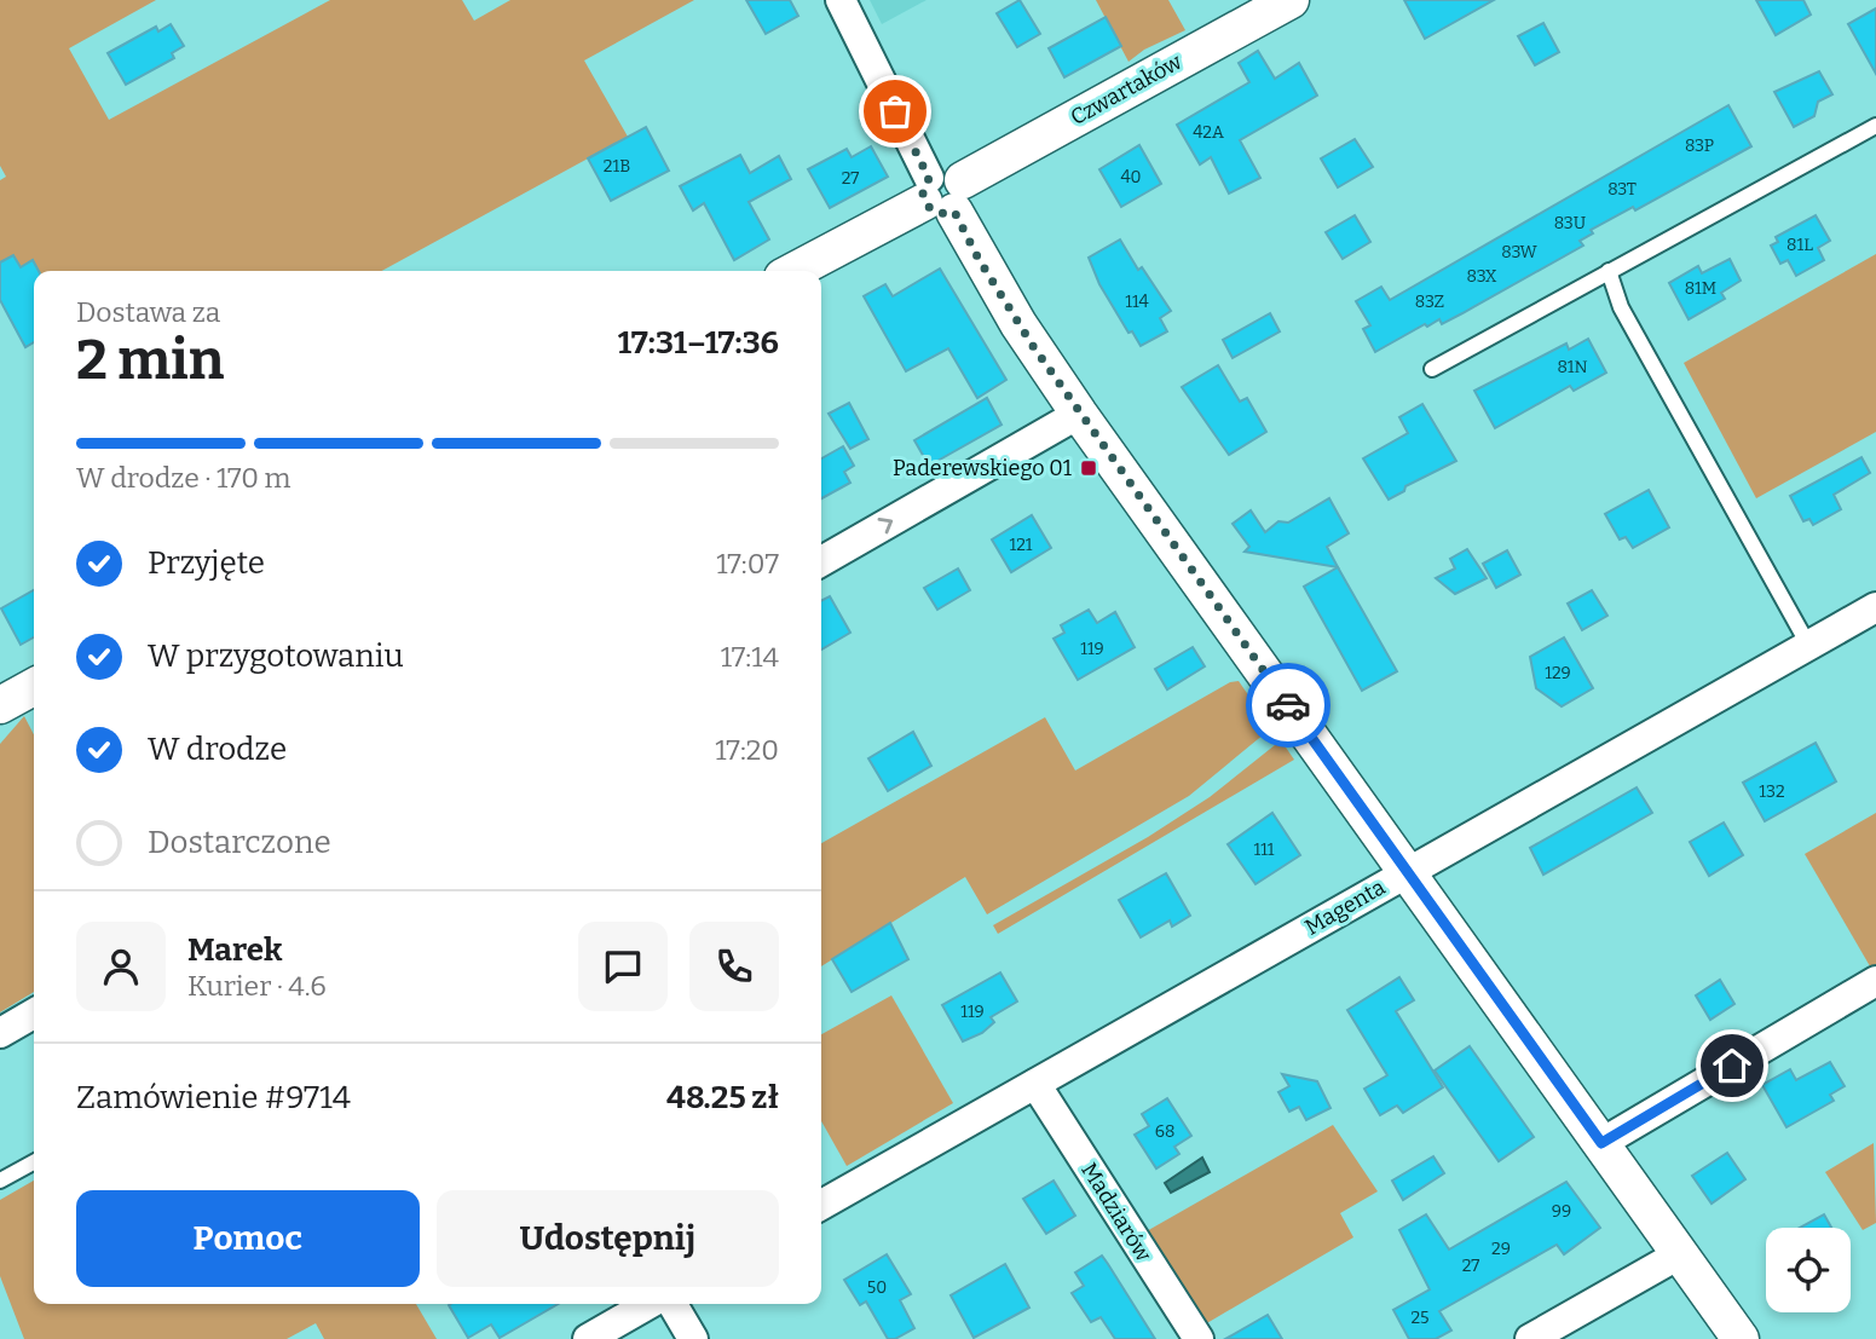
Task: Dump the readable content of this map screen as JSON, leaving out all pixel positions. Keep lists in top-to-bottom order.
{
  "streets": {
    "street": ["Czwartaków", "Magenta", "Madziarów"]
  },
  "crossings": [
    ["Magenta", "Madziarów"]
  ],
  "places": {
    "transit": ["Paderewskiego 01"]
  },
  "house_numbers": [
    "42A",
    "83P",
    "21B",
    "40",
    "27",
    "83T",
    "83U",
    "81L",
    "83W",
    "83X",
    "81M",
    "114",
    "83Z",
    "81N",
    "121",
    "119",
    "129",
    "132",
    "111",
    "119",
    "68",
    "99",
    "29",
    "27",
    "50",
    "25"
  ],
  "page": {
    "heading": ["2 min", "Dostawa za", "17:31–17:36"],
    "panel": [
      "Marek",
      "Kurier · 4.6",
      "Zamówienie #9714",
      "48.25 zł"
    ],
    "bar": "W drodze · 170 m",
    "list": [
      ["Przyjęte", "17:07"],
      ["W przygotowaniu", "17:14"],
      ["W drodze", "17:20"],
      "Dostarczone"
    ],
    "buttons": ["Pomoc", "Udostępnij"]
  }
}
